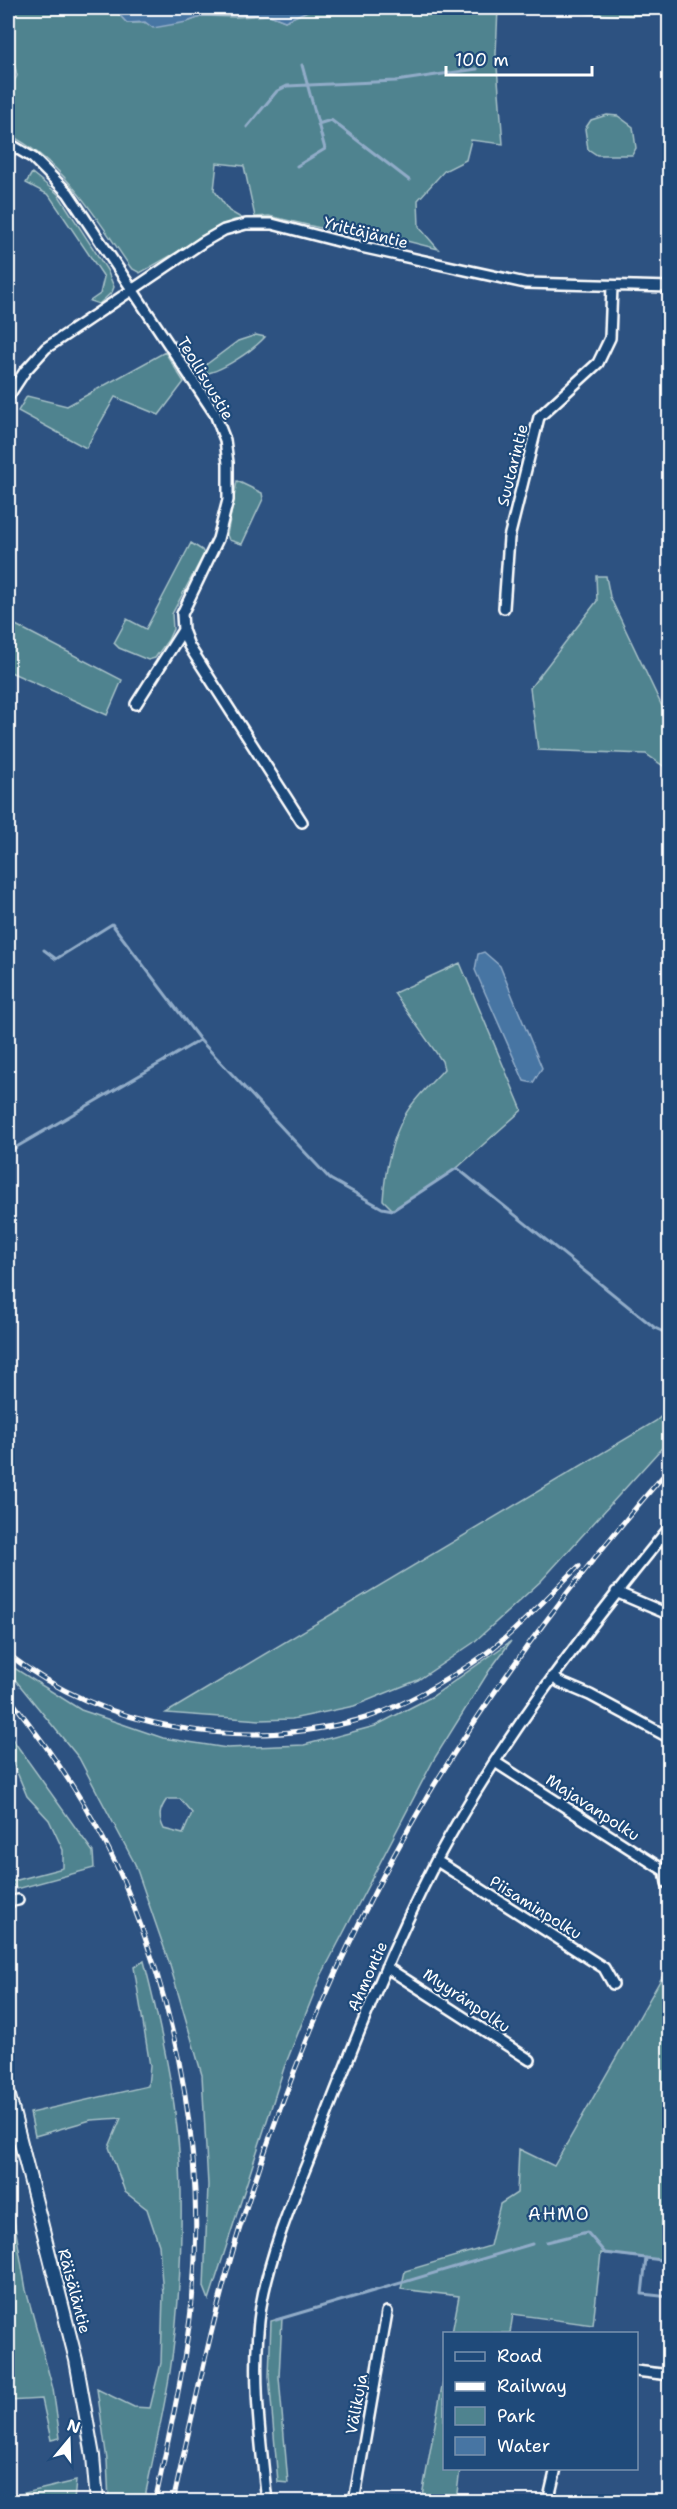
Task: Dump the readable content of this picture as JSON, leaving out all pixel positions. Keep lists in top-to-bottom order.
{
  "streets": {
    "street": [
      "Yrittäjäntie",
      "Teollisuustie",
      "Suutarintie",
      "Majavanpolku",
      "Piisaminpolku",
      "Ahmontie",
      "Myyränpolku",
      "Räisäläntie",
      "Välikuja"
    ]
  },
  "crossings": [
    ["Yrittäjäntie", "Teollisuustie"],
    ["Yrittäjäntie", "Suutarintie"],
    ["Majavanpolku", "Ahmontie"],
    ["Piisaminpolku", "Ahmontie"],
    ["Ahmontie", "Myyränpolku"]
  ],
  "districts": ["AHMO"],
  "legend": [
    "Road",
    "Railway",
    "Park",
    "Water"
  ],
  "scale_bar": "100 m",
  "north": "top"
}
